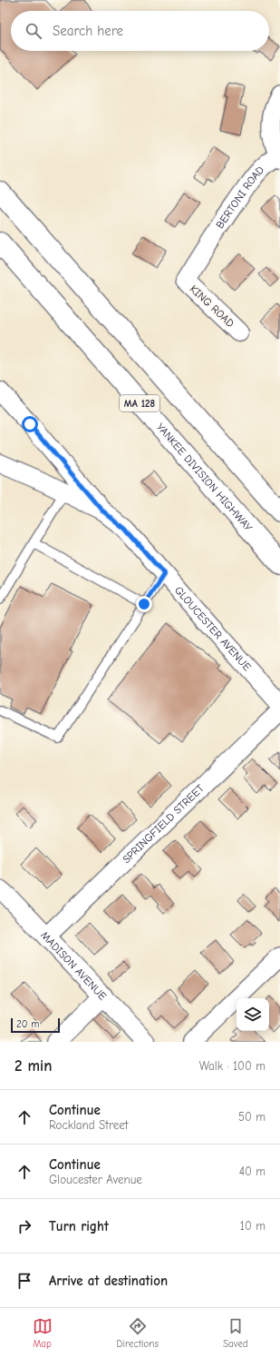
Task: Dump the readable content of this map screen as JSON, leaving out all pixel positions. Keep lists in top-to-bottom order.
{
  "streets": {
    "highway": ["MA 128", "YANKEE DIVISION HIGHWAY"],
    "street": [
      "BERTONI ROAD",
      "KING ROAD",
      "GLOUCESTER AVENUE",
      "SPRINGFIELD STREET",
      "MADISON AVENUE"
    ]
  },
  "crossings": [
    ["BERTONI ROAD", "KING ROAD"],
    ["SPRINGFIELD STREET", "MADISON AVENUE"]
  ],
  "scale_bar": "20 m",
  "page": {
    "search": "Search here",
    "scale": "20 m",
    "heading": ["2 min", "Walk · 100 m"],
    "list": [
      ["Continue", "Rockland Street", "50 m"],
      ["Continue", "Gloucester Avenue", "40 m"],
      ["Turn right", "10 m"],
      "Arrive at destination"
    ],
    "nav": ["Map", "Directions", "Saved"]
  }
}
